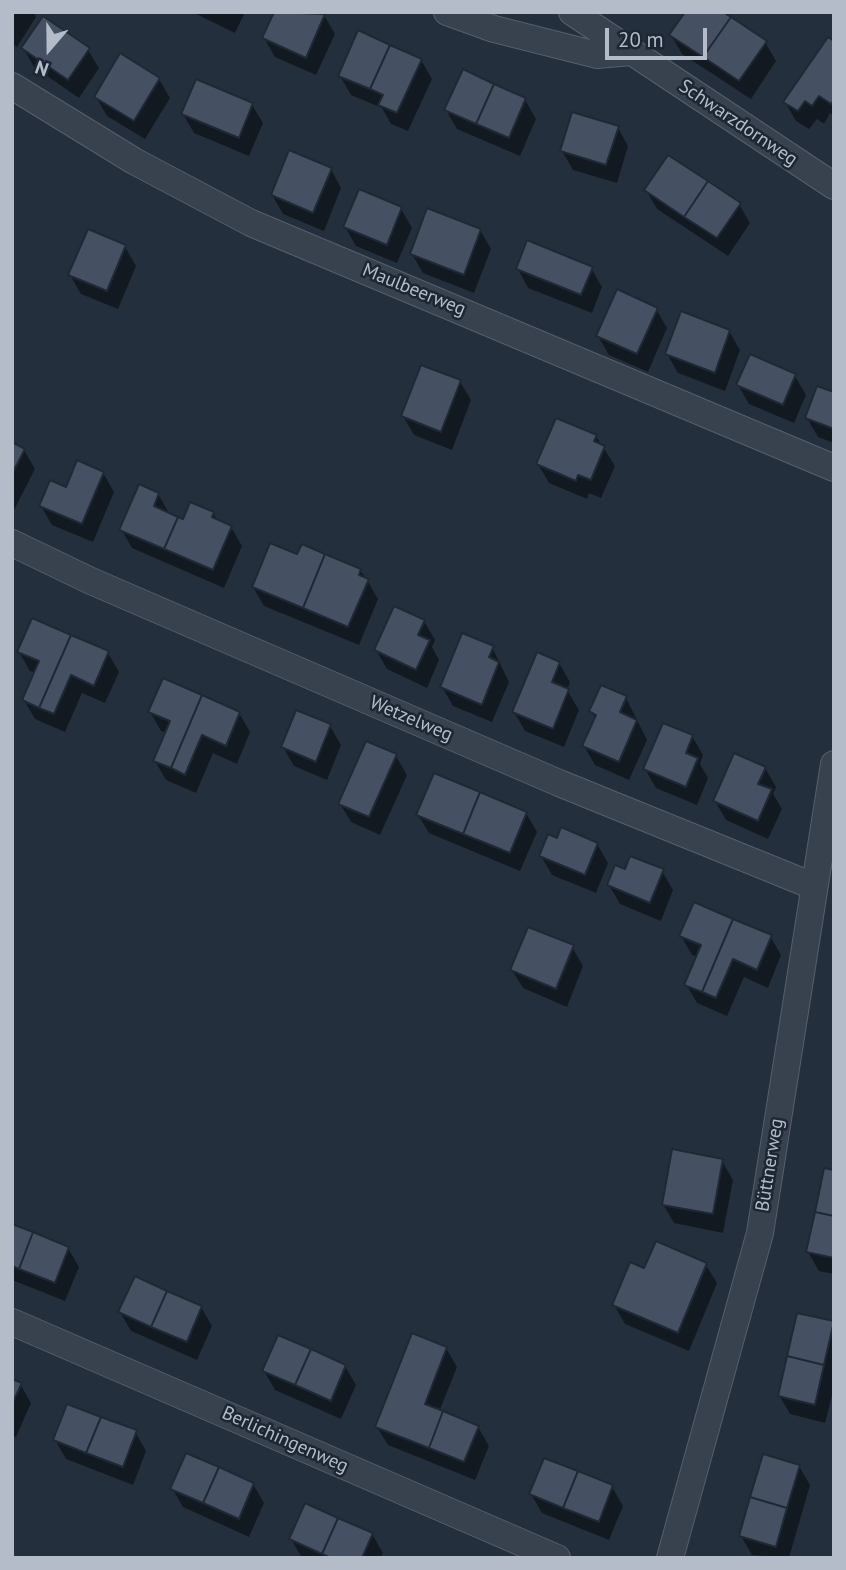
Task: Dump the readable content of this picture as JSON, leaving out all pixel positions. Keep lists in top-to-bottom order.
{
  "streets": {
    "street": [
      "Schwarzdornweg",
      "Maulbeerweg",
      "Wetzelweg",
      "Büttnerweg",
      "Berlichingenweg"
    ]
  },
  "crossings": [
    ["Wetzelweg", "Büttnerweg"]
  ],
  "scale_bar": "20 m",
  "north": "bottom"
}
